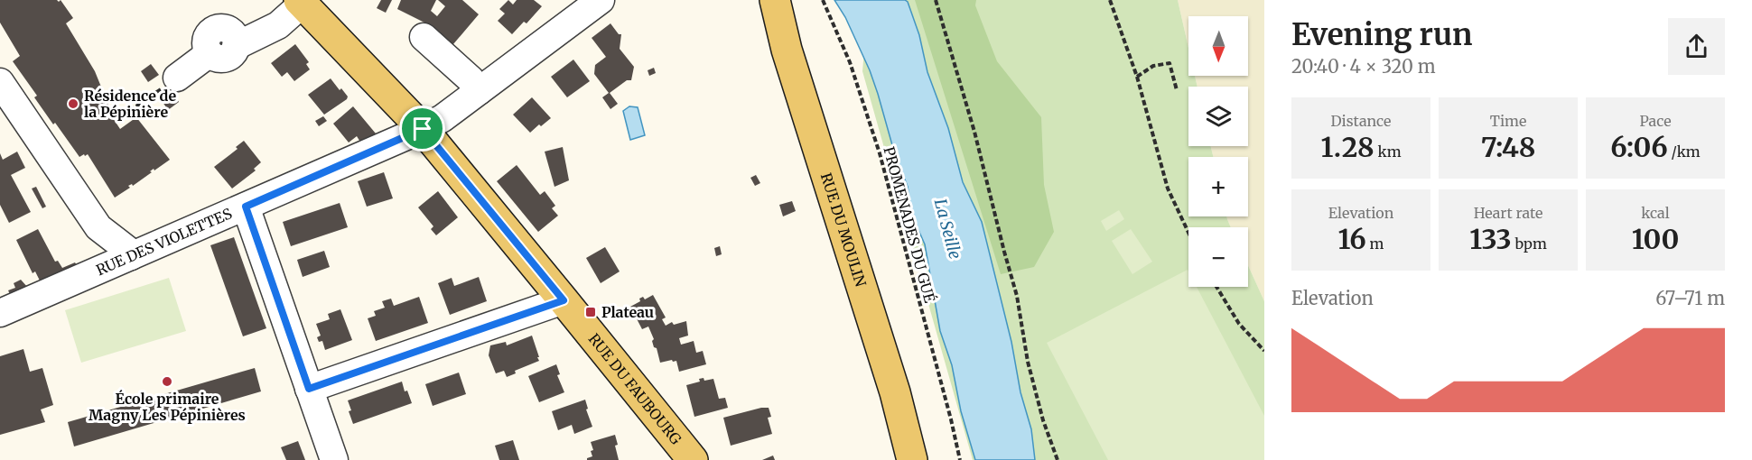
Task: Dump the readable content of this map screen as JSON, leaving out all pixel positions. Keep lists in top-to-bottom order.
{
  "streets": {
    "main road": ["RUE DU MOULIN", "RUE DU FAUBOURG"],
    "street": ["RUE DES VIOLETTES"],
    "path": ["PROMENADES DU GUÉ"]
  },
  "crossings": [
    ["RUE DES VIOLETTES", "RUE DU FAUBOURG"]
  ],
  "water": ["La Seille"],
  "places": {
    "other": ["Résidence de la Pépinière", "École primaire Magny Les Pépinières"],
    "transit": ["Plateau"]
  },
  "north": "bottom",
  "page": {
    "heading": ["Evening run", "20:40 · 4 × 320 m"],
    "map_buttons": ["+", "−"],
    "stats": [
      ["Distance", "1.28 km"],
      ["Time", "7:48"],
      ["Pace", "6:06 /km"],
      ["Elevation", "16 m"],
      ["Heart rate", "133 bpm"],
      ["kcal", "100"]
    ],
    "chart": ["Elevation", "67–71 m"]
  }
}
